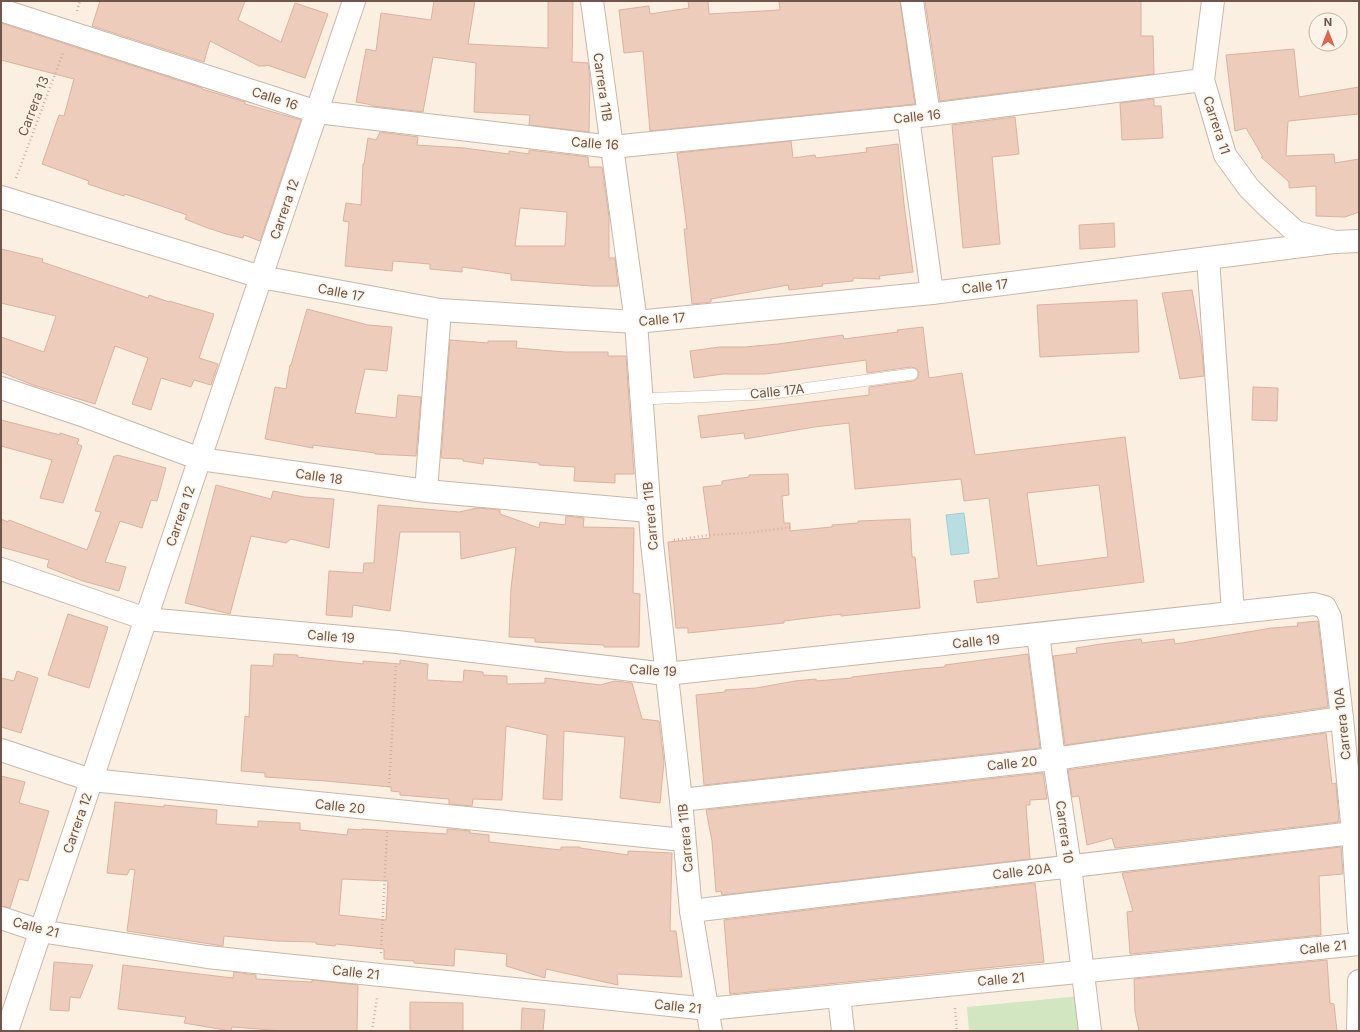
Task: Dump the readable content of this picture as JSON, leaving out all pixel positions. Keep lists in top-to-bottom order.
{
  "streets": {
    "street": [
      "Carrera 11B",
      "Calle 16",
      "Carrera 11",
      "Carrera 12",
      "Calle 17",
      "Calle 18",
      "Calle 19",
      "Carrera 10A",
      "Calle 20",
      "Carrera 10",
      "Calle 20A",
      "Calle 21"
    ],
    "lane": ["Calle 17A"],
    "path": ["Carrera 13"]
  },
  "crossings": [
    ["Carrera 11B", "Calle 16"],
    ["Carrera 11B", "Calle 17"],
    ["Carrera 11B", "Calle 17A"],
    ["Carrera 11B", "Calle 18"],
    ["Carrera 11B", "Calle 19"],
    ["Carrera 11B", "Calle 20"],
    ["Carrera 11B", "Calle 20A"],
    ["Carrera 11B", "Calle 21"],
    ["Calle 16", "Carrera 13"],
    ["Calle 16", "Carrera 11"],
    ["Calle 16", "Carrera 12"],
    ["Carrera 13", "Calle 17"],
    ["Carrera 11", "Calle 17"],
    ["Carrera 12", "Calle 17"],
    ["Carrera 12", "Calle 18"],
    ["Carrera 12", "Calle 19"],
    ["Carrera 12", "Calle 20"],
    ["Carrera 12", "Calle 21"],
    ["Calle 19", "Carrera 10A"],
    ["Calle 19", "Carrera 10"],
    ["Carrera 10A", "Calle 20"],
    ["Carrera 10A", "Calle 20A"],
    ["Calle 20", "Carrera 10"],
    ["Carrera 10", "Calle 20A"],
    ["Carrera 10", "Calle 21"]
  ],
  "north": "top"
}
